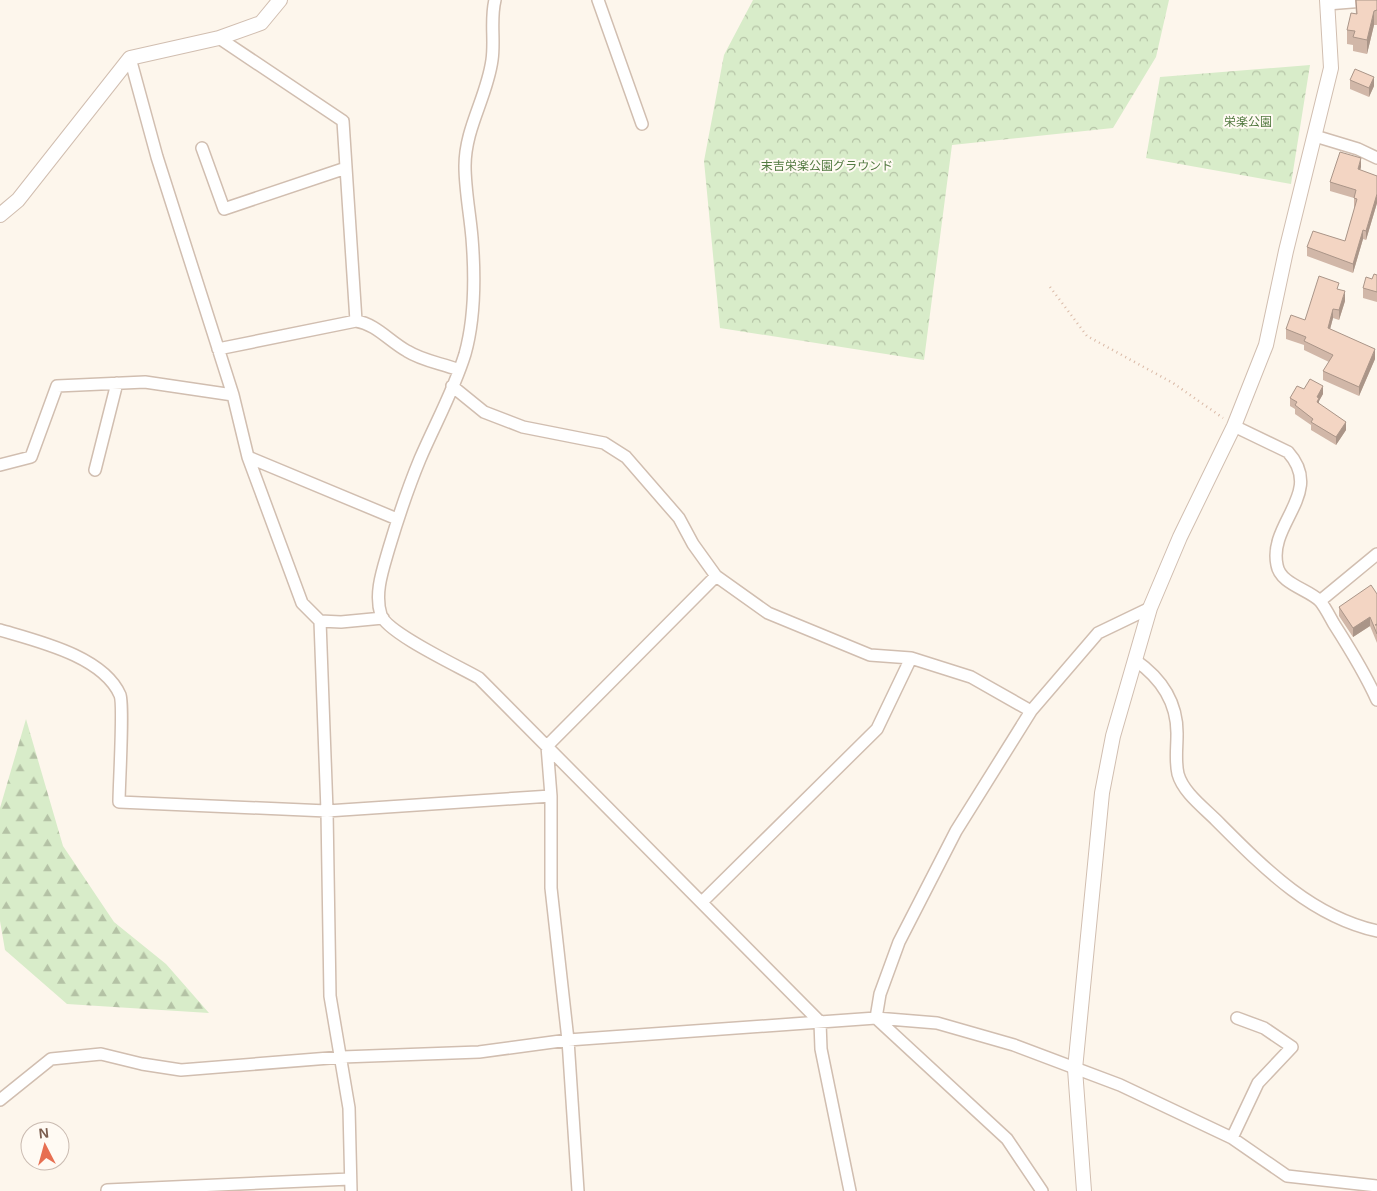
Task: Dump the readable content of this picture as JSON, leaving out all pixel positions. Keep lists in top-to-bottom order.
{
  "parks": ["栄楽公園", "末吉栄楽公園グラウンド"],
  "north": "top"
}
